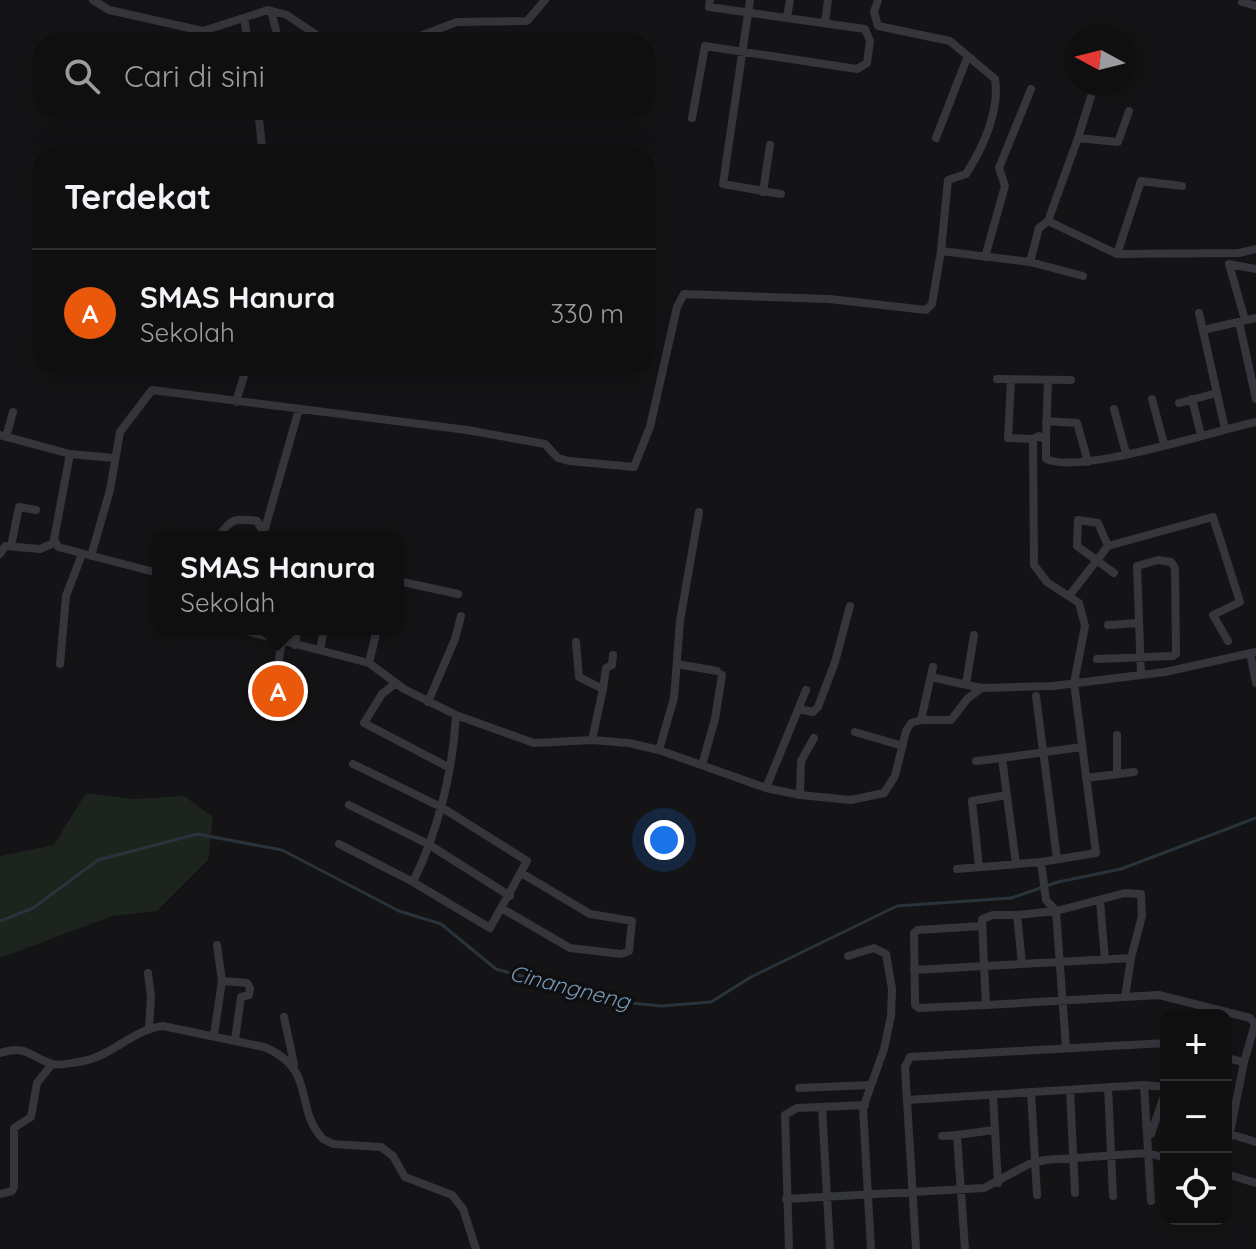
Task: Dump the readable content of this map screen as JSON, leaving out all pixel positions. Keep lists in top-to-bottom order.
{
  "water": ["Cinangneng"],
  "north": "left",
  "page": {
    "search": "Cari di sini",
    "heading": "Terdekat",
    "list": [
      {
        "mark": "A",
        "name": "SMAS Hanura",
        "note": "Sekolah",
        "value": "330 m"
      }
    ],
    "popup": ["SMAS Hanura", "Sekolah"],
    "pins": "A",
    "map_buttons": ["+", "−"]
  }
}
